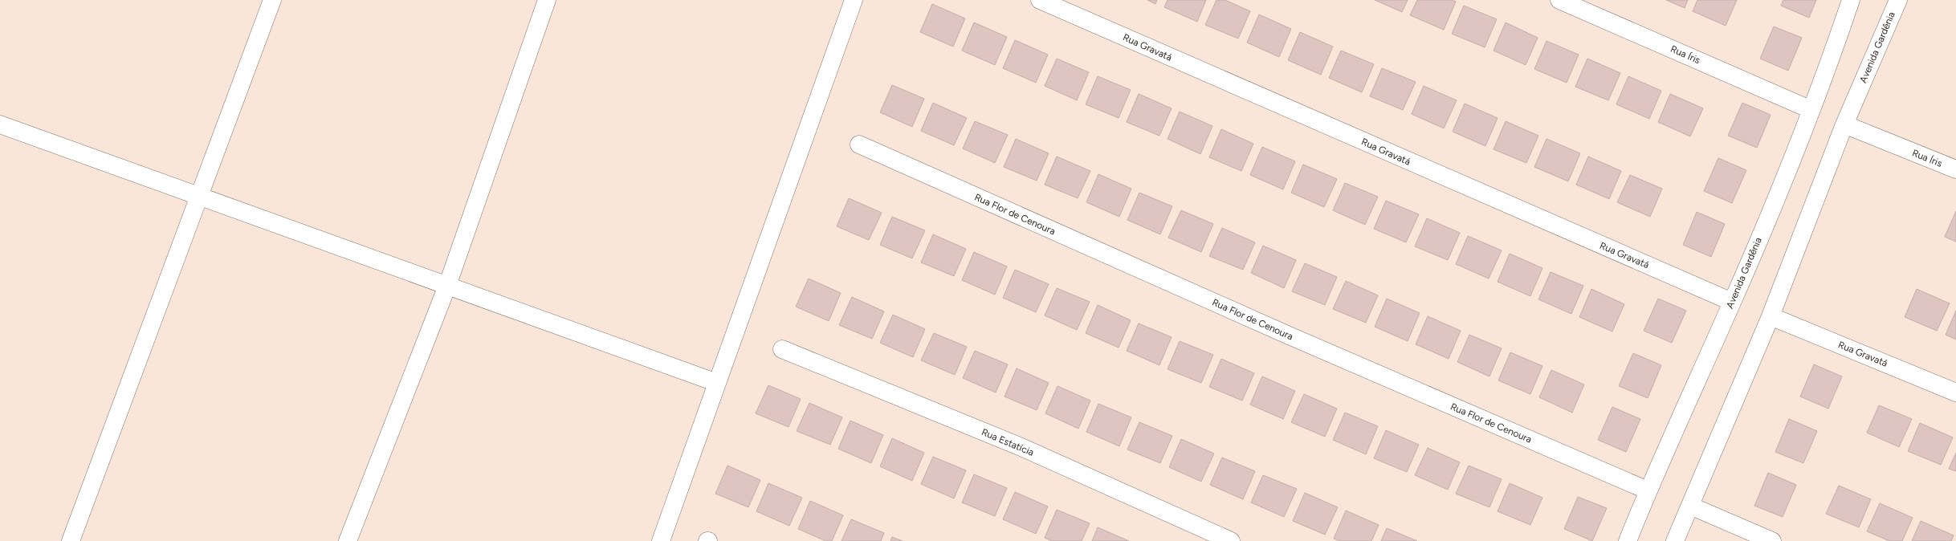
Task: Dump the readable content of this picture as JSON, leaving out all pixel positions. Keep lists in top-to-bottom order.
{
  "streets": {
    "street": [
      "Rua Gravatá",
      "Avenida Gardênia",
      "Rua Íris",
      "Rua Flor de Cenoura",
      "Rua Estatícia"
    ]
  },
  "crossings": [
    ["Rua Gravatá", "Avenida Gardênia"],
    ["Avenida Gardênia", "Rua Íris"],
    ["Avenida Gardênia", "Rua Flor de Cenoura"]
  ]
}
